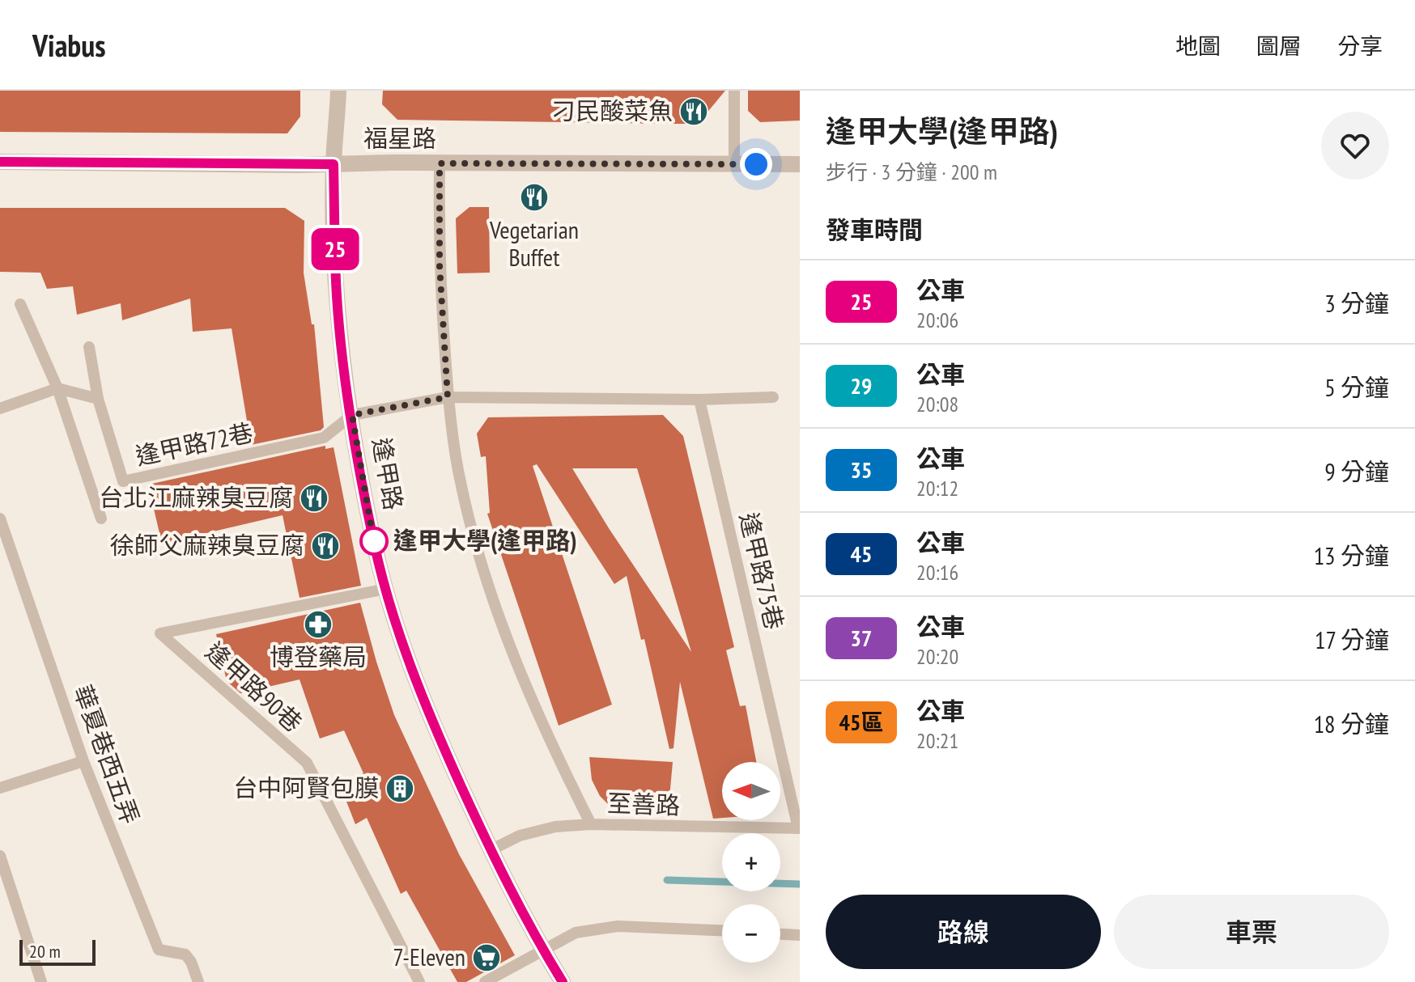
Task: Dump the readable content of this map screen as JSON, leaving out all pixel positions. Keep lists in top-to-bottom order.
{
  "streets": {
    "street": ["福星路", "逢甲路"],
    "lane": [
      "逢甲路72巷",
      "逢甲路75巷",
      "逢甲路90巷",
      "華夏巷西五弄",
      "至善路"
    ]
  },
  "crossings": [
    ["福星路", "逢甲路"],
    ["逢甲路72巷", "逢甲路"],
    ["逢甲路", "逢甲路90巷"],
    ["逢甲路", "至善路"],
    ["逢甲路75巷", "至善路"]
  ],
  "places": {
    "restaurant": [
      "刁民酸菜魚",
      "Vegetarian Buffet",
      "台北江麻辣臭豆腐",
      "徐師父麻辣臭豆腐"
    ],
    "other": ["逢甲大學(逢甲路)"],
    "pharmacy": ["博登藥局"],
    "building": ["台中阿賢包膜"],
    "supermarket": ["7-Eleven"]
  },
  "lines": ["bus line 25"],
  "scale_bar": "20 m",
  "north": "left",
  "page": {
    "header": "Viabus",
    "nav": ["地圖", "圖層", "分享"],
    "on_map": "25",
    "heading": [
      ["逢甲大學(逢甲路)", "步行 · 3 分鐘 · 200 m"],
      "發車時間"
    ],
    "list": [
      {
        "mark": "25",
        "name": "公車",
        "note": "20:06",
        "value": "3 分鐘"
      },
      {
        "mark": "29",
        "name": "公車",
        "note": "20:08",
        "value": "5 分鐘"
      },
      {
        "mark": "35",
        "name": "公車",
        "note": "20:12",
        "value": "9 分鐘"
      },
      {
        "mark": "45",
        "name": "公車",
        "note": "20:16",
        "value": "13 分鐘"
      },
      {
        "mark": "37",
        "name": "公車",
        "note": "20:20",
        "value": "17 分鐘"
      },
      {
        "mark": "45區",
        "name": "公車",
        "note": "20:21",
        "value": "18 分鐘"
      }
    ],
    "map_buttons": ["+", "−"],
    "buttons": ["路線", "車票"],
    "scale": "20 m"
  }
}
